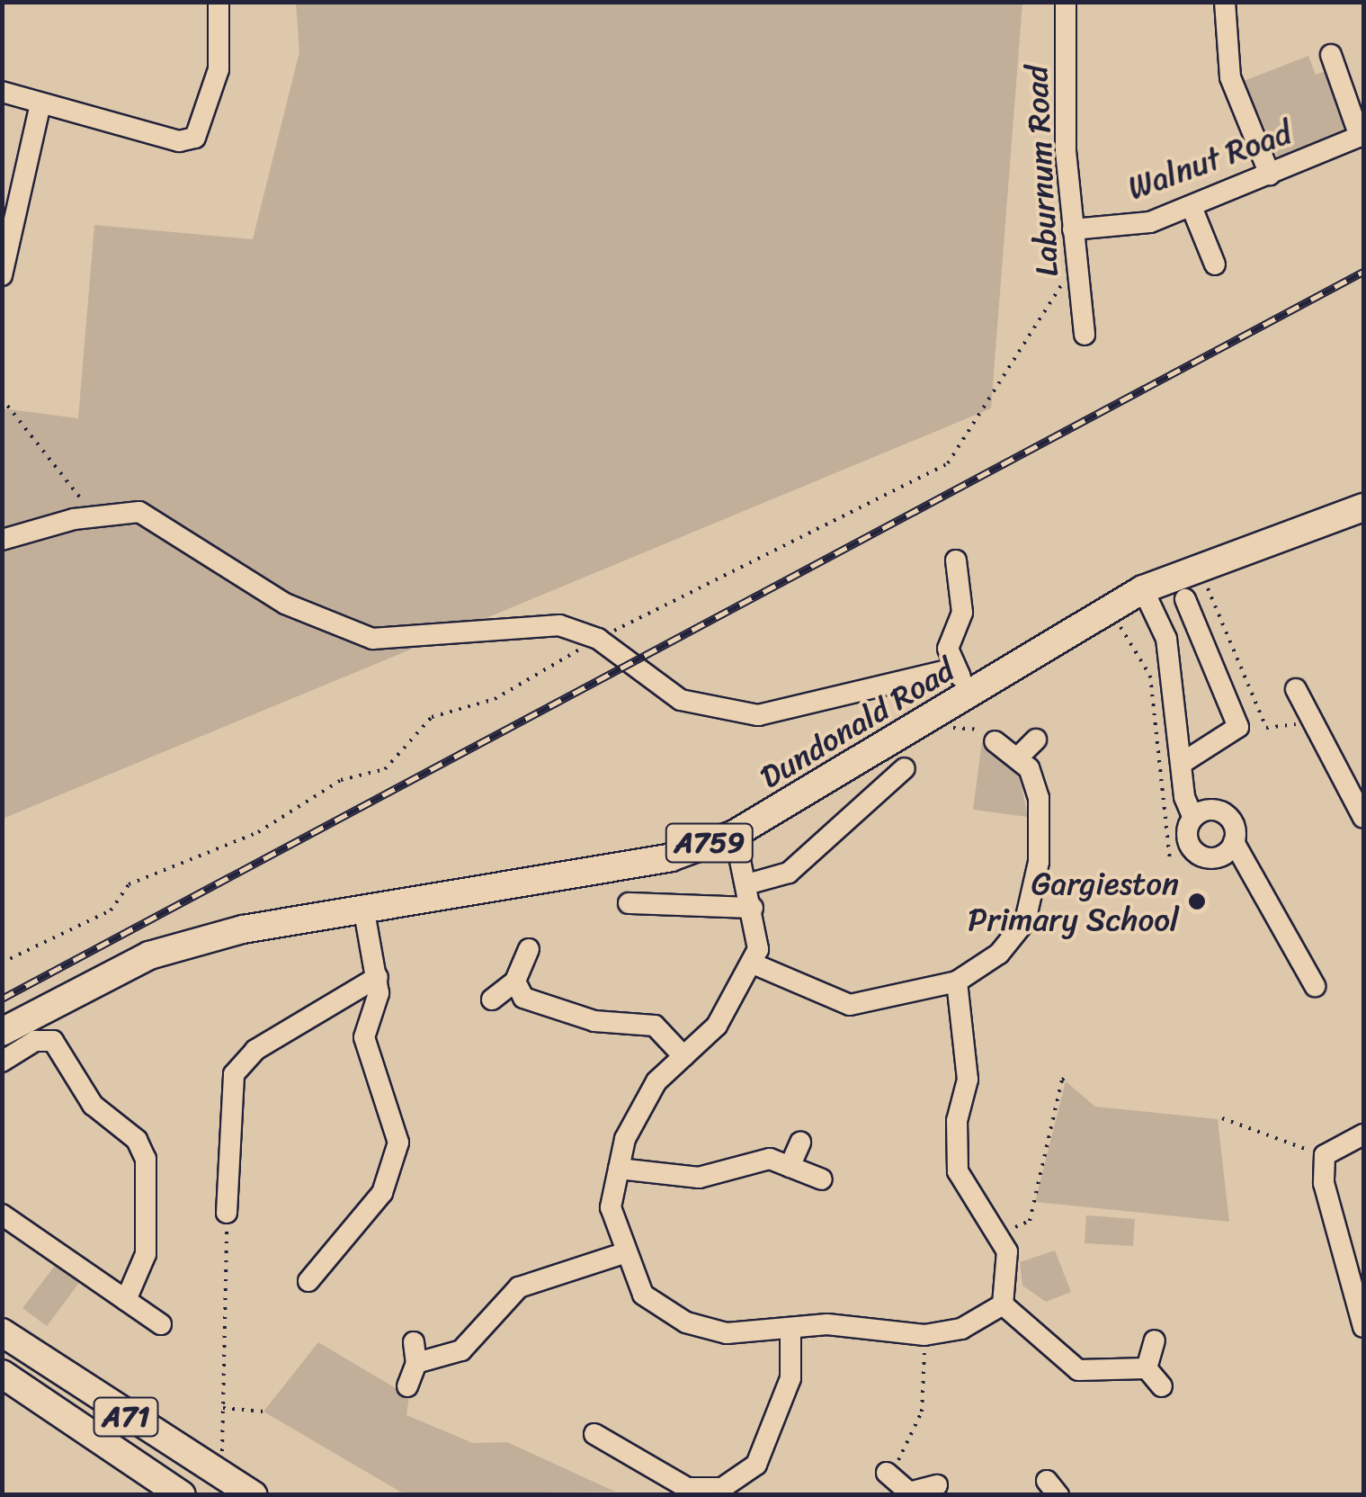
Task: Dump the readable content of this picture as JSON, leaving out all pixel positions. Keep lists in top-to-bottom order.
{
  "streets": {
    "main road": ["Dundonald Road", "A759", "A71"],
    "street": ["Walnut Road", "Laburnum Road"]
  },
  "crossings": [
    ["Walnut Road", "Laburnum Road"]
  ],
  "places": ["Gargieston Primary School"]
}
